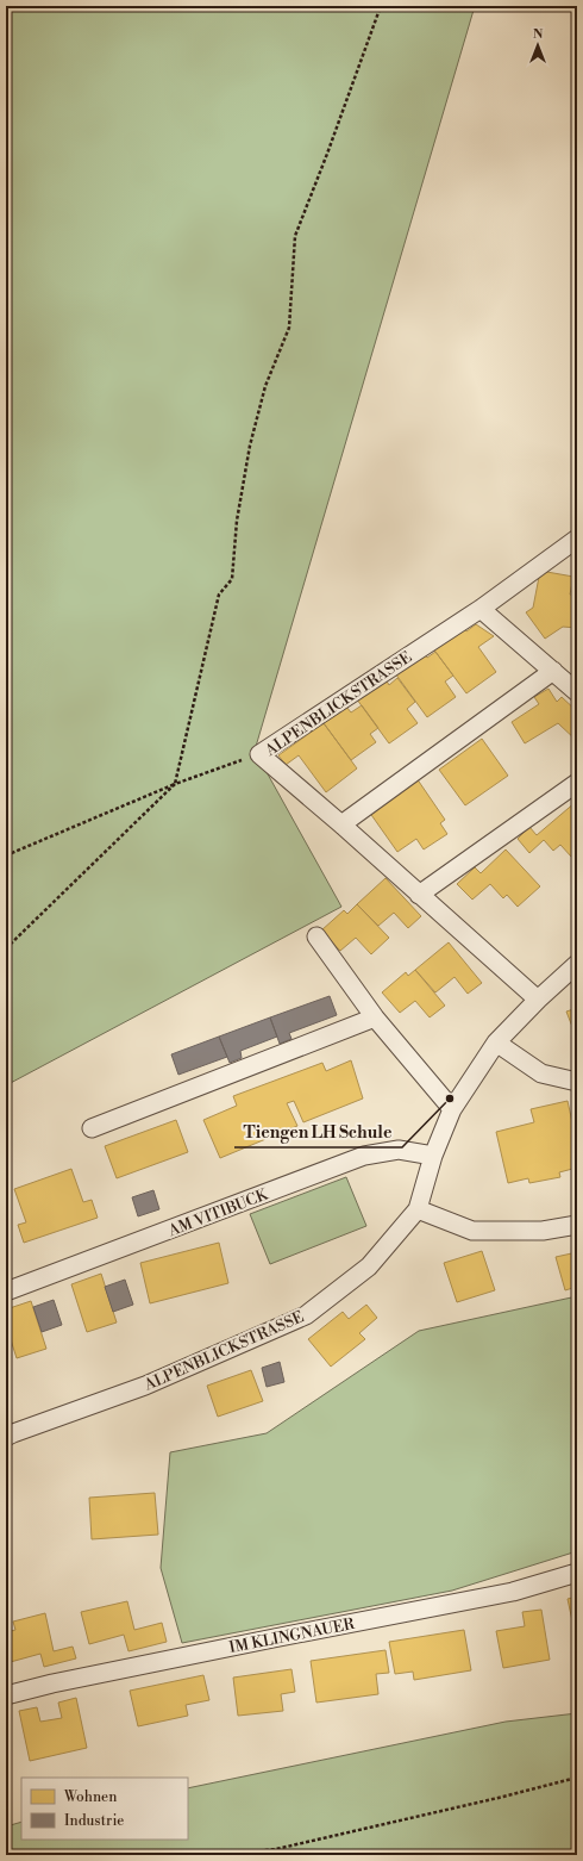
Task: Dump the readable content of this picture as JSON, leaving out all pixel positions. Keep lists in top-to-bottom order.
{
  "streets": {
    "street": ["ALPENBLICKSTRASSE", "AM VITIBUCK", "IM KLINGNAUER"]
  },
  "crossings": [
    ["ALPENBLICKSTRASSE", "AM VITIBUCK"]
  ],
  "places": ["Tiengen LH Schule"],
  "legend": ["Wohnen", "Industrie"],
  "north": "top"
}
